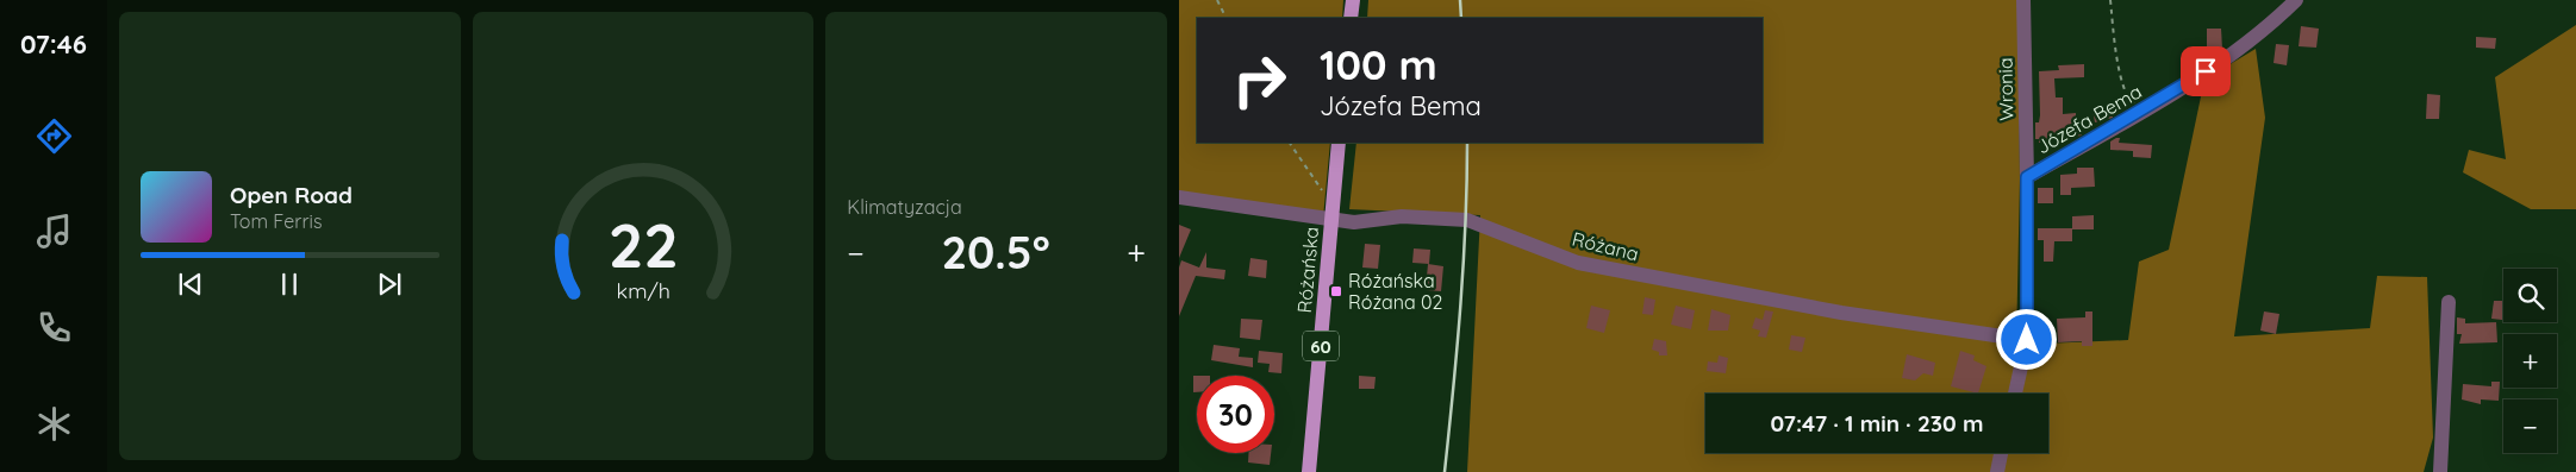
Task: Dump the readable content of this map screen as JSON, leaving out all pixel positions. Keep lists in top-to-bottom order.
{
  "streets": {
    "main road": ["Różańska", "60"],
    "street": ["Wronia", "Józefa Bema", "Różana"]
  },
  "crossings": [
    ["Wronia", "Józefa Bema"],
    ["Józefa Bema", "Różana"],
    ["Różana", "Różańska"]
  ],
  "places": {
    "transit": ["Różańska Różana 02"]
  },
  "page": {
    "tabs": "07:46",
    "tile": "Klimatyzacja",
    "turn": ["100 m", "Józefa Bema"],
    "song": ["Open Road", "Tom Ferris"],
    "heat": ["−", "20.5°", "+"],
    "map_buttons": ["+", "−"],
    "limit": "30",
    "trip": "07:47 · 1 min · 230 m",
    "gauge": ["22", "km/h"]
  }
}
